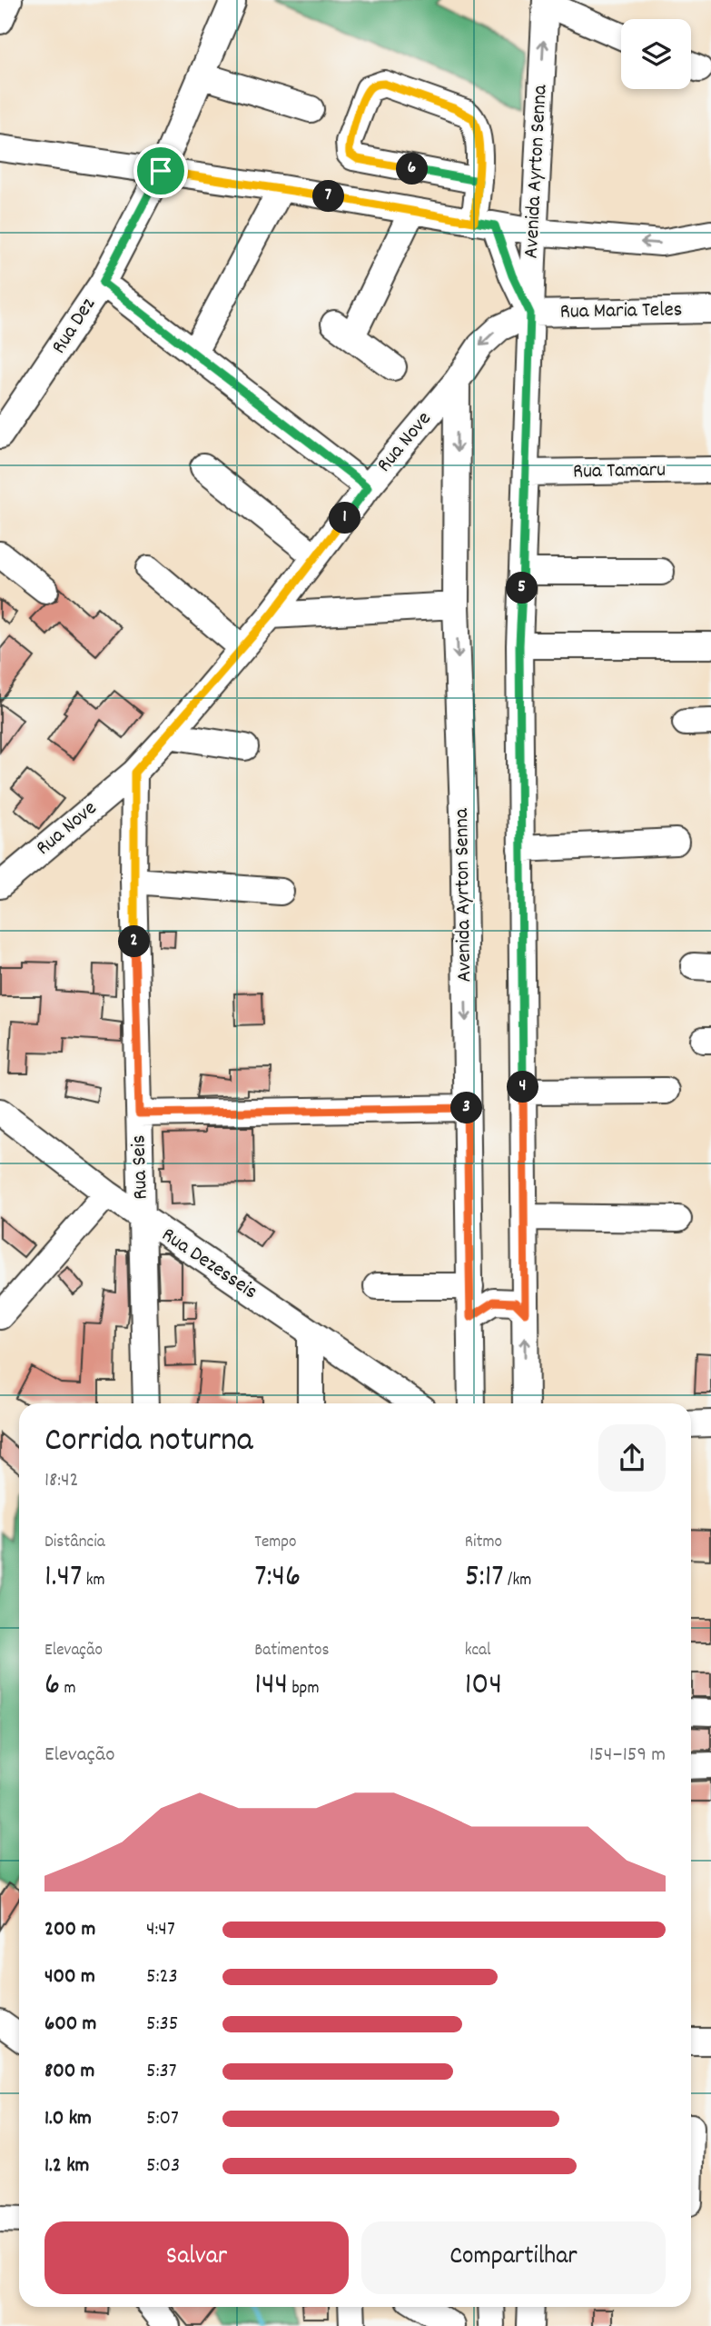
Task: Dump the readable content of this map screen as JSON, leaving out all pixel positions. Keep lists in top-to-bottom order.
{
  "streets": {
    "street": [
      "Avenida Ayrton Senna",
      "Rua Maria Teles",
      "Rua Dez",
      "Rua Nove",
      "Rua Tamaru",
      "Rua Seis",
      "Rua Dezesseis"
    ]
  },
  "crossings": [
    ["Avenida Ayrton Senna", "Rua Maria Teles"],
    ["Avenida Ayrton Senna", "Rua Nove"],
    ["Avenida Ayrton Senna", "Rua Tamaru"],
    ["Rua Maria Teles", "Rua Nove"],
    ["Rua Nove", "Rua Seis"],
    ["Rua Seis", "Rua Dezesseis"]
  ],
  "page": {
    "pins": [
      "6",
      "7",
      "1",
      "5",
      "2",
      "4",
      "3"
    ],
    "heading": ["Corrida noturna", "18:42"],
    "stats": [
      ["Distância", "1.47 km"],
      ["Tempo", "7:46"],
      ["Ritmo", "5:17 /km"],
      ["Elevação", "6 m"],
      ["Batimentos", "144 bpm"],
      ["kcal", "104"]
    ],
    "chart": ["Elevação", "154–159 m"],
    "list": [
      {
        "name": "200 m",
        "note": "4:47"
      },
      {
        "name": "400 m",
        "note": "5:23"
      },
      {
        "name": "600 m",
        "note": "5:35"
      },
      {
        "name": "800 m",
        "note": "5:37"
      },
      {
        "name": "1.0 km",
        "note": "5:07"
      },
      {
        "name": "1.2 km",
        "note": "5:03"
      }
    ],
    "buttons": ["Salvar", "Compartilhar"]
  }
}
